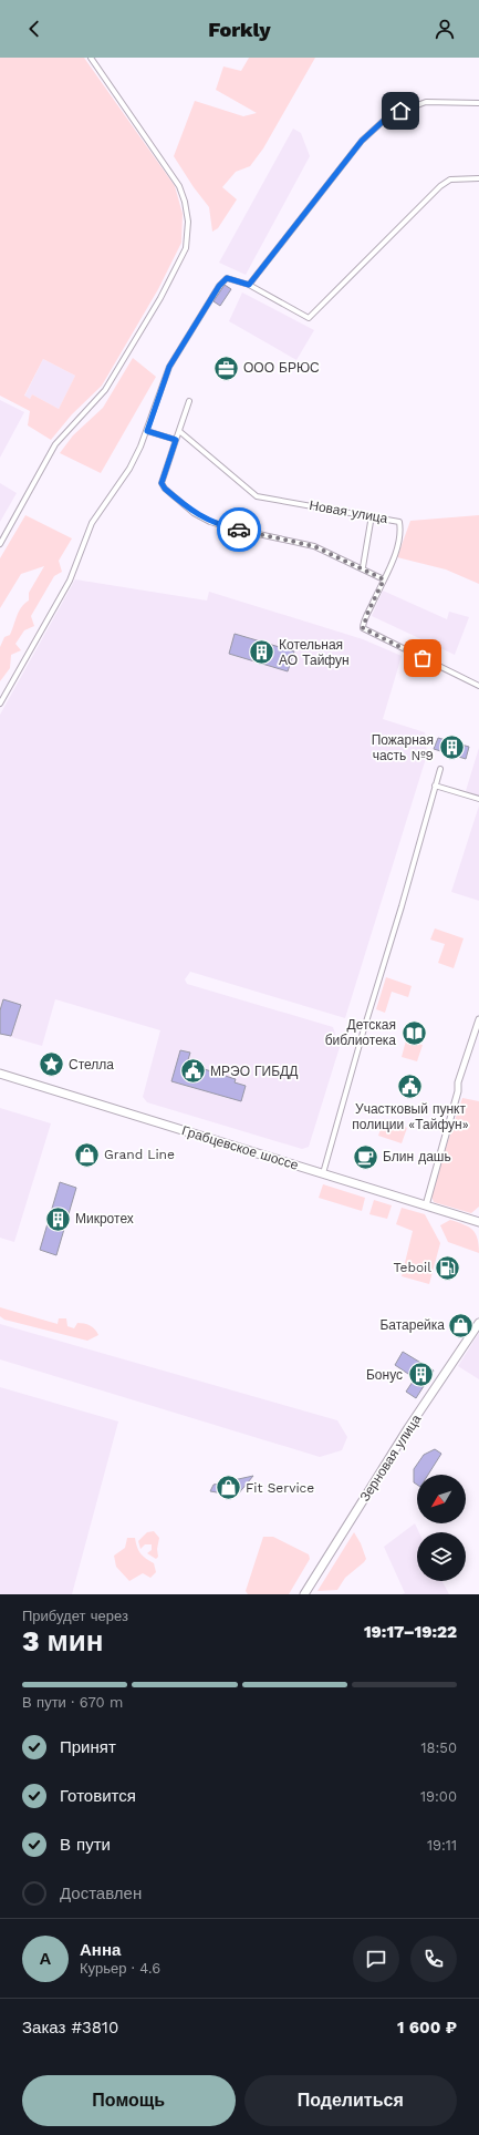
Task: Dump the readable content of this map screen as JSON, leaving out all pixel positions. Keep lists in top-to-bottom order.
{
  "streets": {
    "main road": ["Грабцевское шоссе", "Зерновая улица"],
    "street": ["Новая улица"]
  },
  "places": {
    "office": ["ООО БРЮС"],
    "building": [
      "Котельная АО Тайфун",
      "Пожарная часть №9",
      "Микротех",
      "Бонус"
    ],
    "library": ["Детская библиотека"],
    "place": ["Стелла"],
    "public building": ["МРЭО ГИБДД", "Участковый пункт полиции «Тайфун»"],
    "shop": ["Grand Line", "Батарейка", "Fit Service"],
    "cafe": ["Блин дашь"],
    "fuel station": ["Teboil"]
  },
  "north": "bottom left",
  "page": {
    "header": "Forkly",
    "heading": ["3 мин", "Прибудет через", "19:17–19:22"],
    "panel": [
      "Анна",
      "Курьер · 4.6",
      "Заказ #3810",
      "1 600 ₽"
    ],
    "bar": "В пути · 670 m",
    "list": [
      ["Принят", "18:50"],
      ["Готовится", "19:00"],
      ["В пути", "19:11"],
      "Доставлен"
    ],
    "round": "А",
    "buttons": ["Помощь", "Поделиться"]
  }
}
